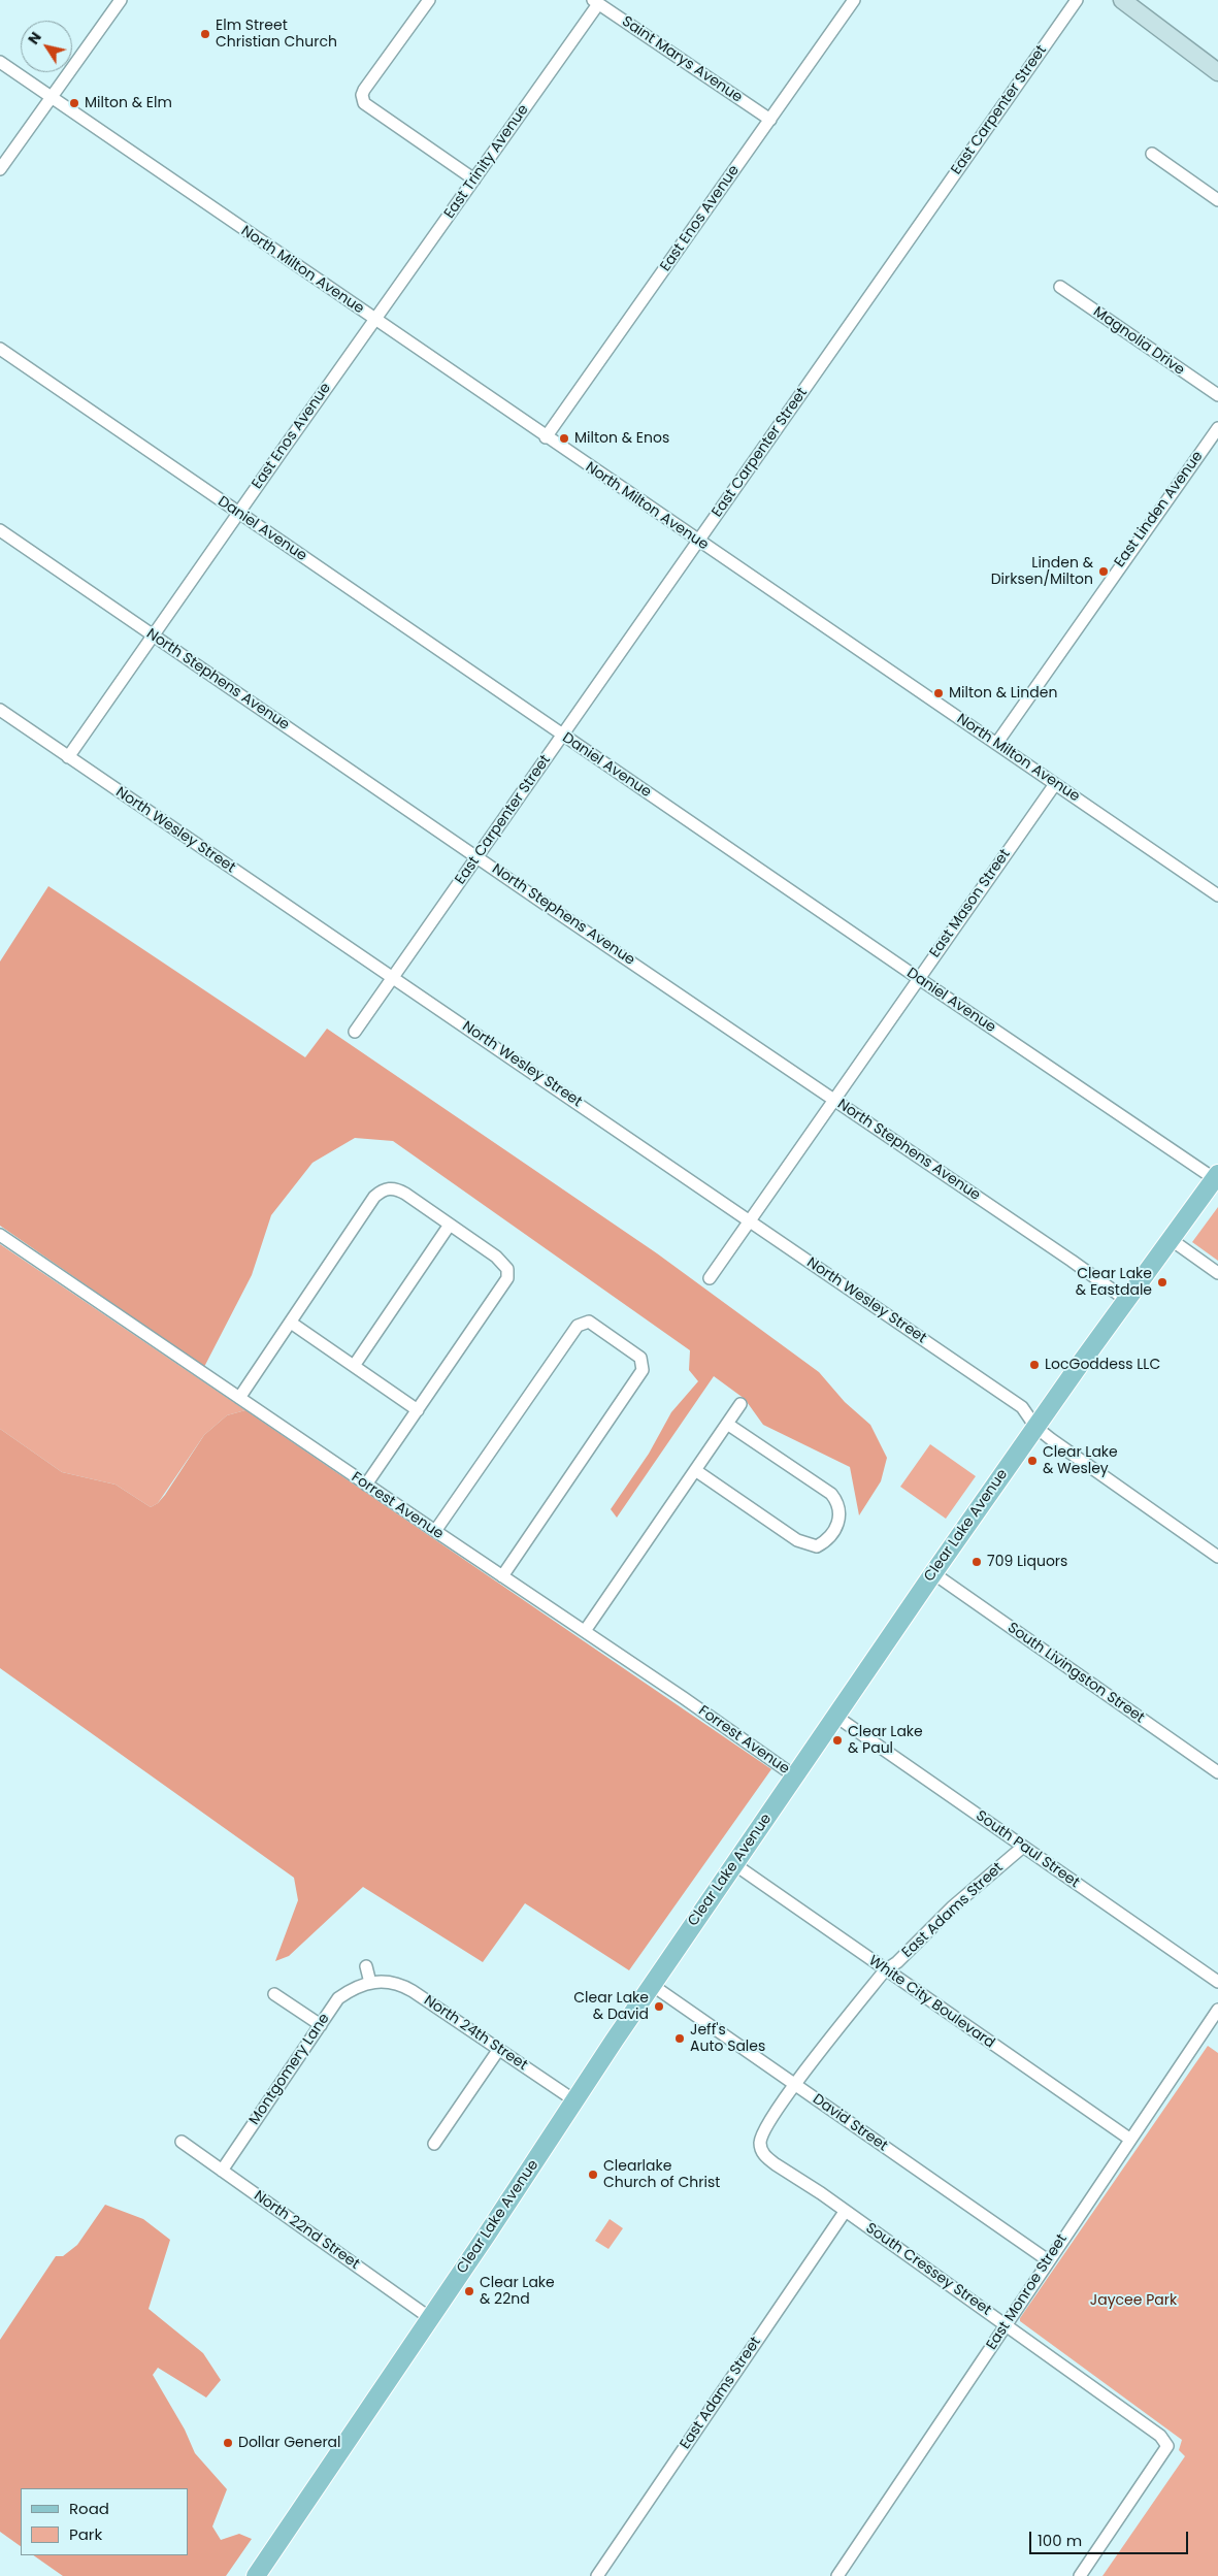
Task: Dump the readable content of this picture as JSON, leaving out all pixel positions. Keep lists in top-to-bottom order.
{
  "streets": {
    "main road": ["Clear Lake Avenue"],
    "street": [
      "Saint Marys Avenue",
      "East Carpenter Street",
      "East Trinity Avenue",
      "East Enos Avenue",
      "North Milton Avenue",
      "Magnolia Drive",
      "East Linden Avenue",
      "Daniel Avenue",
      "North Stephens Avenue",
      "North Wesley Street",
      "East Mason Street",
      "Forrest Avenue",
      "South Livingston Street",
      "South Paul Street",
      "East Adams Street",
      "White City Boulevard",
      "North 24th Street",
      "Montgomery Lane",
      "David Street",
      "North 22nd Street",
      "South Cressey Street",
      "East Monroe Street"
    ]
  },
  "crossings": [
    ["Saint Marys Avenue", "East Trinity Avenue"],
    ["Saint Marys Avenue", "East Enos Avenue"],
    ["East Carpenter Street", "North Milton Avenue"],
    ["East Carpenter Street", "Daniel Avenue"],
    ["East Carpenter Street", "North Stephens Avenue"],
    ["East Carpenter Street", "North Wesley Street"],
    ["East Trinity Avenue", "East Enos Avenue"],
    ["East Trinity Avenue", "North Milton Avenue"],
    ["East Enos Avenue", "North Milton Avenue"],
    ["East Enos Avenue", "Daniel Avenue"],
    ["East Enos Avenue", "North Stephens Avenue"],
    ["East Enos Avenue", "North Wesley Street"],
    ["North Milton Avenue", "East Linden Avenue"],
    ["North Milton Avenue", "East Mason Street"],
    ["Daniel Avenue", "East Mason Street"],
    ["Daniel Avenue", "Clear Lake Avenue"],
    ["North Stephens Avenue", "East Mason Street"],
    ["North Stephens Avenue", "Clear Lake Avenue"],
    ["North Wesley Street", "East Mason Street"],
    ["North Wesley Street", "Clear Lake Avenue"],
    ["Forrest Avenue", "Clear Lake Avenue"],
    ["Clear Lake Avenue", "South Livingston Street"],
    ["Clear Lake Avenue", "South Paul Street"],
    ["Clear Lake Avenue", "White City Boulevard"],
    ["Clear Lake Avenue", "North 24th Street"],
    ["Clear Lake Avenue", "David Street"],
    ["Clear Lake Avenue", "North 22nd Street"],
    ["South Paul Street", "East Adams Street"],
    ["East Adams Street", "White City Boulevard"],
    ["East Adams Street", "David Street"],
    ["East Adams Street", "South Cressey Street"],
    ["White City Boulevard", "East Monroe Street"],
    ["North 24th Street", "Montgomery Lane"],
    ["Montgomery Lane", "North 22nd Street"],
    ["David Street", "East Monroe Street"],
    ["South Cressey Street", "East Monroe Street"]
  ],
  "parks": ["Jaycee Park"],
  "places": [
    "Elm Street Christian Church",
    "Milton & Elm",
    "Milton & Enos",
    "Linden & Dirksen/Milton",
    "Milton & Linden",
    "Clear Lake & Eastdale",
    "LocGoddess LLC",
    "Clear Lake & Wesley",
    "709 Liquors",
    "Clear Lake & Paul",
    "Clear Lake & David",
    "Jeff's Auto Sales",
    "Clearlake Church of Christ",
    "Clear Lake & 22nd",
    "Dollar General"
  ],
  "legend": ["Road", "Park"],
  "scale_bar": "100 m",
  "north": "top left"
}
